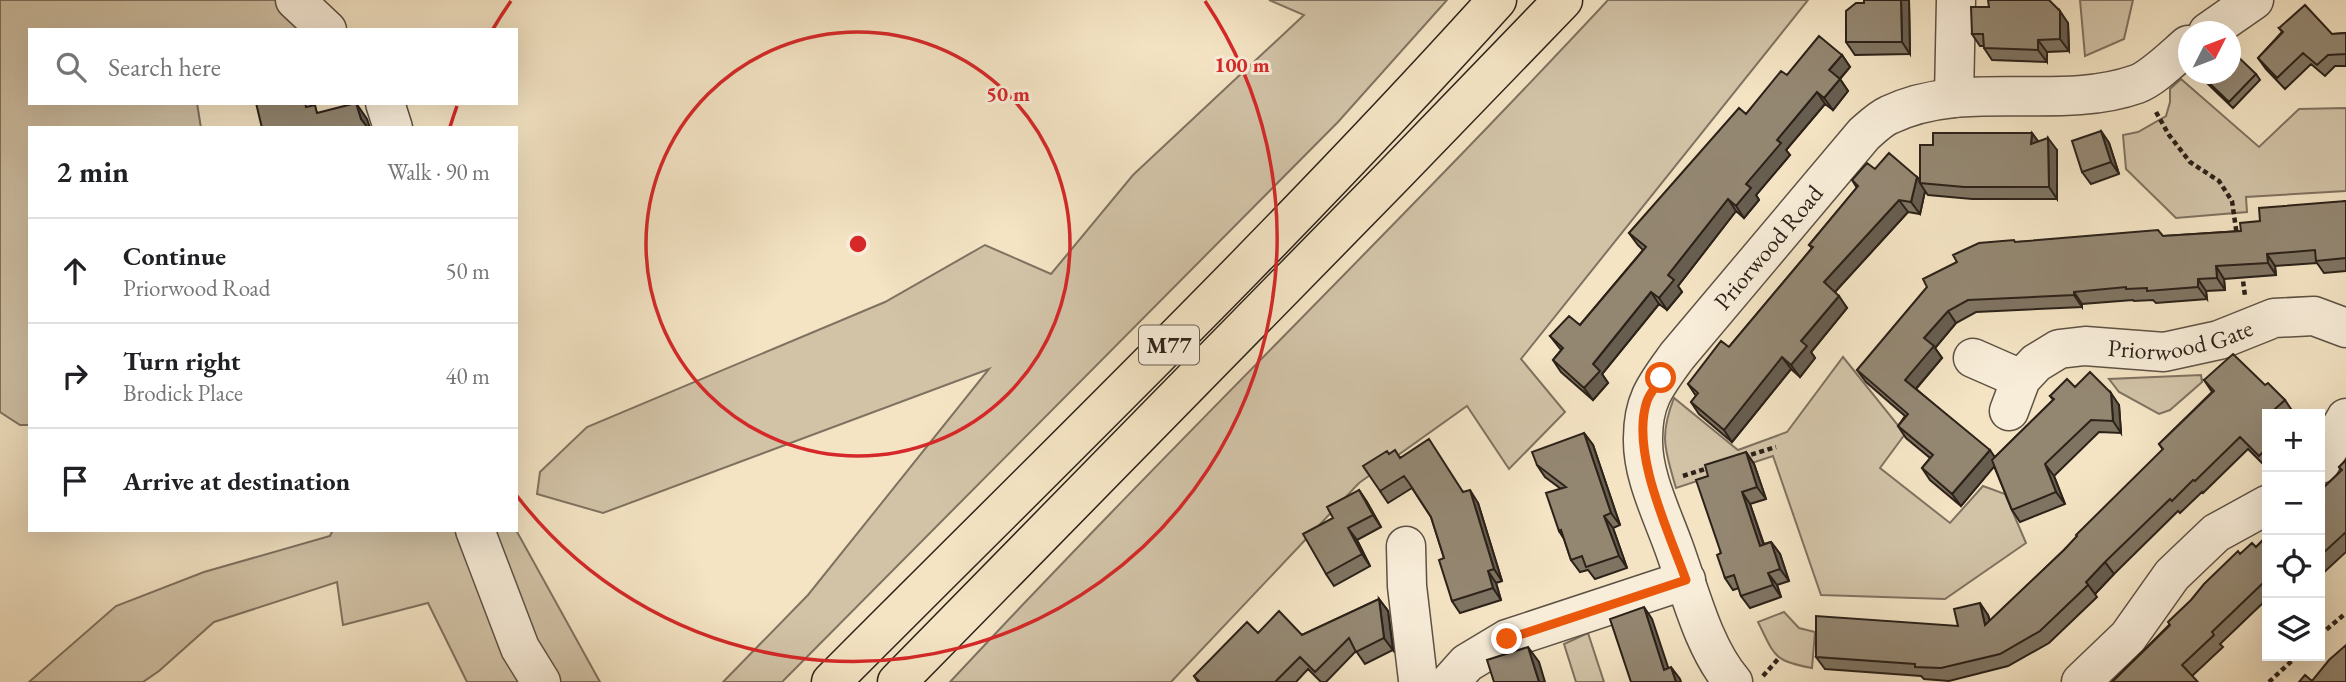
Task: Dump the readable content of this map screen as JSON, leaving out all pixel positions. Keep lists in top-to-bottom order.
{
  "streets": {
    "highway": ["M77"],
    "street": ["Priorwood Road", "Priorwood Gate"]
  },
  "north": "top right",
  "page": {
    "search": "Search here",
    "heading": ["2 min", "Walk · 90 m"],
    "list": [
      ["Continue", "Priorwood Road", "50 m"],
      ["Turn right", "Brodick Place", "40 m"],
      "Arrive at destination"
    ],
    "map_buttons": ["+", "−"]
  },
  "rings": ["100 m", "50 m"]
}
